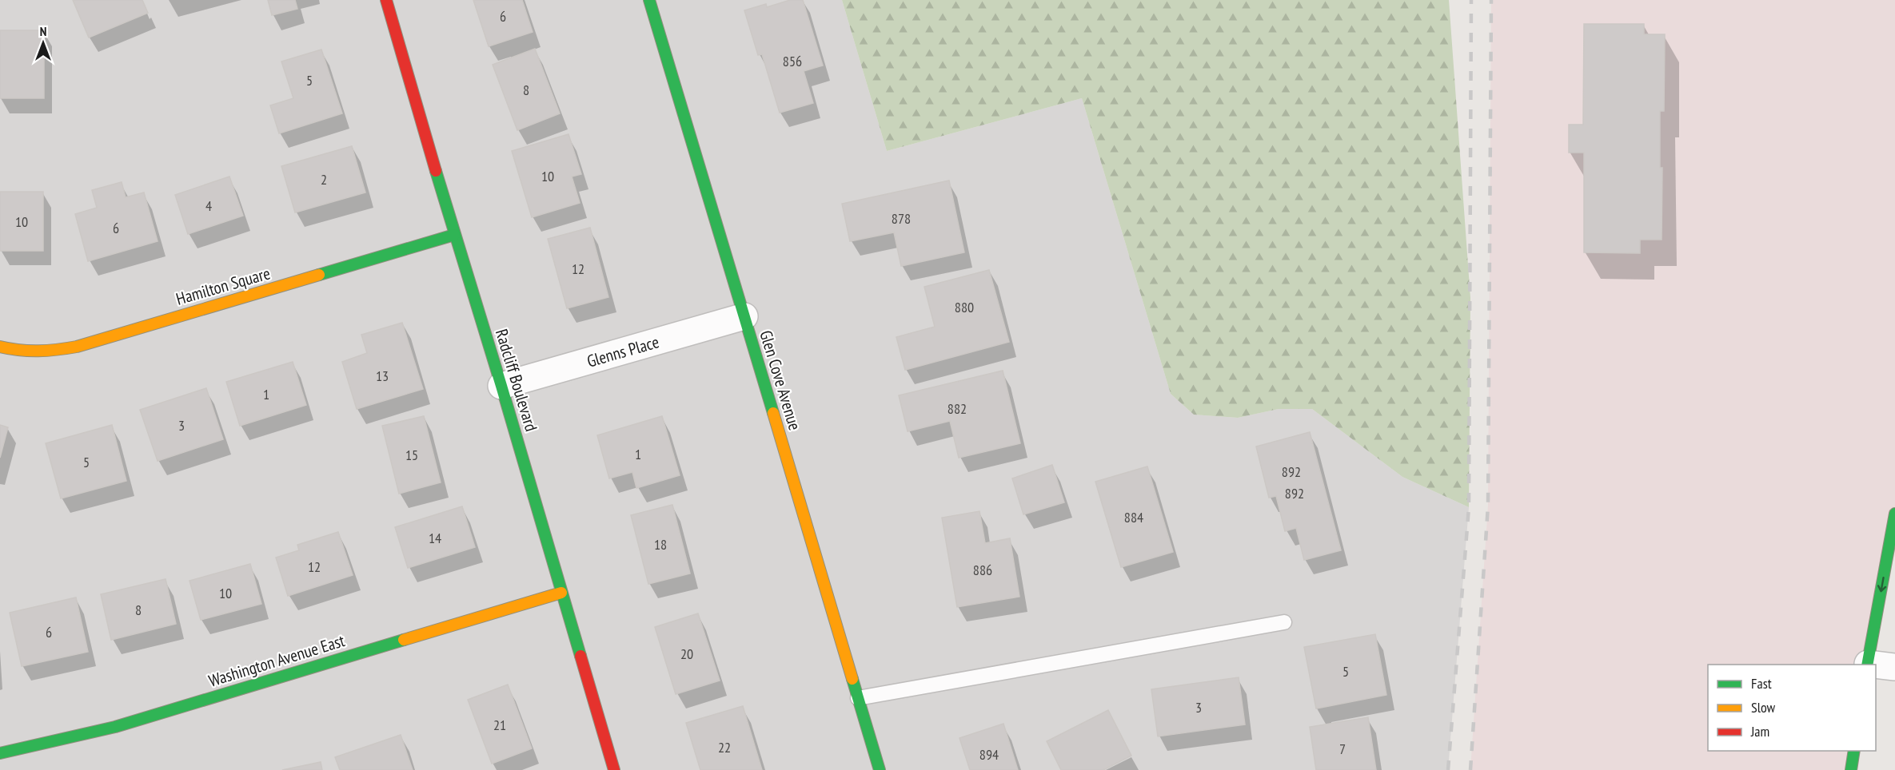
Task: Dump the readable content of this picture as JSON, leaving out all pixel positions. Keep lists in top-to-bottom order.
{
  "streets": {
    "street": [
      "Hamilton Square",
      "Glenns Place",
      "Radcliff Boulevard",
      "Glen Cove Avenue",
      "Washington Avenue East"
    ]
  },
  "crossings": [
    ["Hamilton Square", "Radcliff Boulevard"],
    ["Glenns Place", "Radcliff Boulevard"],
    ["Glenns Place", "Glen Cove Avenue"],
    ["Radcliff Boulevard", "Washington Avenue East"]
  ],
  "house_numbers": [
    "6",
    "856",
    "5",
    "8",
    "10",
    "2",
    "4",
    "878",
    "10",
    "6",
    "12",
    "880",
    "13",
    "1",
    "882",
    "3",
    "1",
    "15",
    "5",
    "892",
    "892",
    "884",
    "14",
    "18",
    "12",
    "886",
    "10",
    "8",
    "6",
    "20",
    "5",
    "3",
    "21",
    "22",
    "7",
    "894"
  ],
  "legend": ["Fast", "Slow", "Jam"],
  "north": "top"
}
